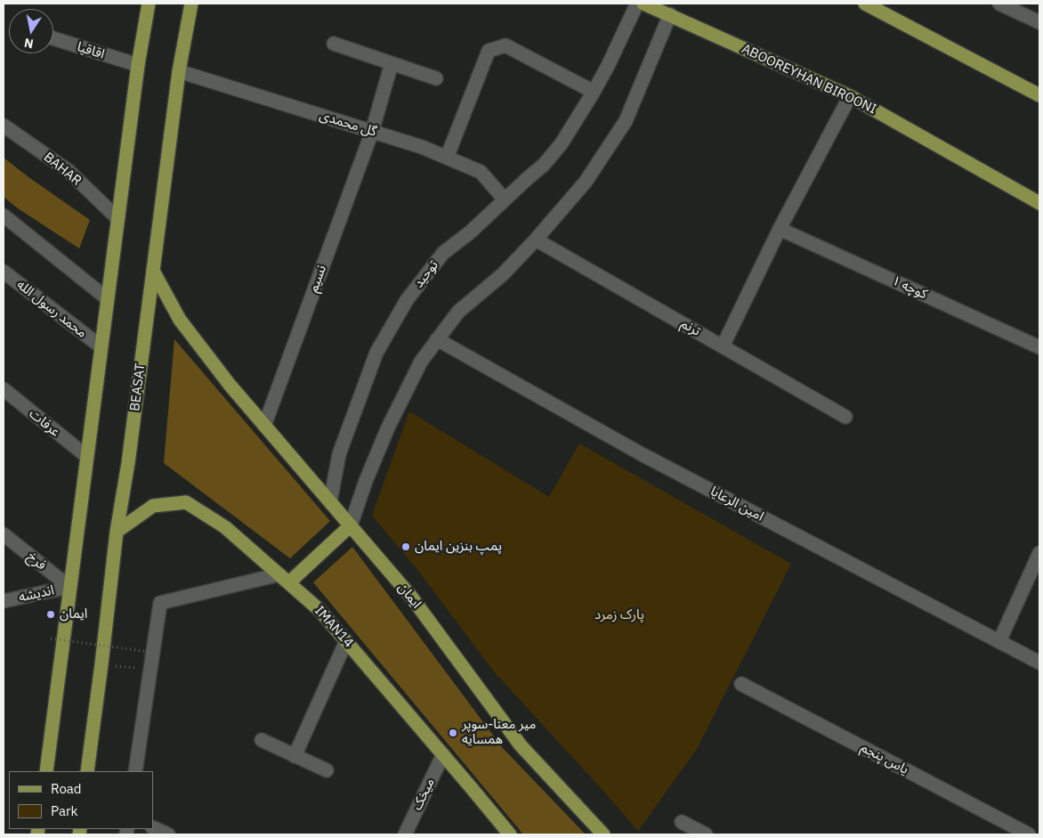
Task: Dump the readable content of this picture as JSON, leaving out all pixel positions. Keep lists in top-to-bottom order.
{
  "streets": {
    "main road": [
      "ABOOREYHAN BIROONI",
      "BEASAT",
      "ایمان",
      "IMAN14"
    ],
    "street": [
      "اقاقیا",
      "گل محمدی",
      "BAHAR",
      "توحید",
      "نسیم",
      "کوچه ۱",
      "محمد رسول الله",
      "ترنم",
      "عرفات",
      "امین الرعایا",
      "فرخ",
      "اندیشه",
      "یاس پنجم",
      "میخک"
    ]
  },
  "crossings": [
    ["گل محمدی", "توحید"],
    ["گل محمدی", "نسیم"],
    ["گل محمدی", "BEASAT"],
    ["توحید", "ایمان"],
    ["نسیم", "ایمان"],
    ["BEASAT", "ایمان"],
    ["BEASAT", "IMAN14"],
    ["فرخ", "اندیشه"],
    ["IMAN14", "میخک"]
  ],
  "parks": ["پارک زمرد"],
  "places": ["پمپ بنزین ایمان", "ایمان", "میر معنا-سوپر همسایه"],
  "legend": ["Road", "Park"],
  "north": "bottom"
}
